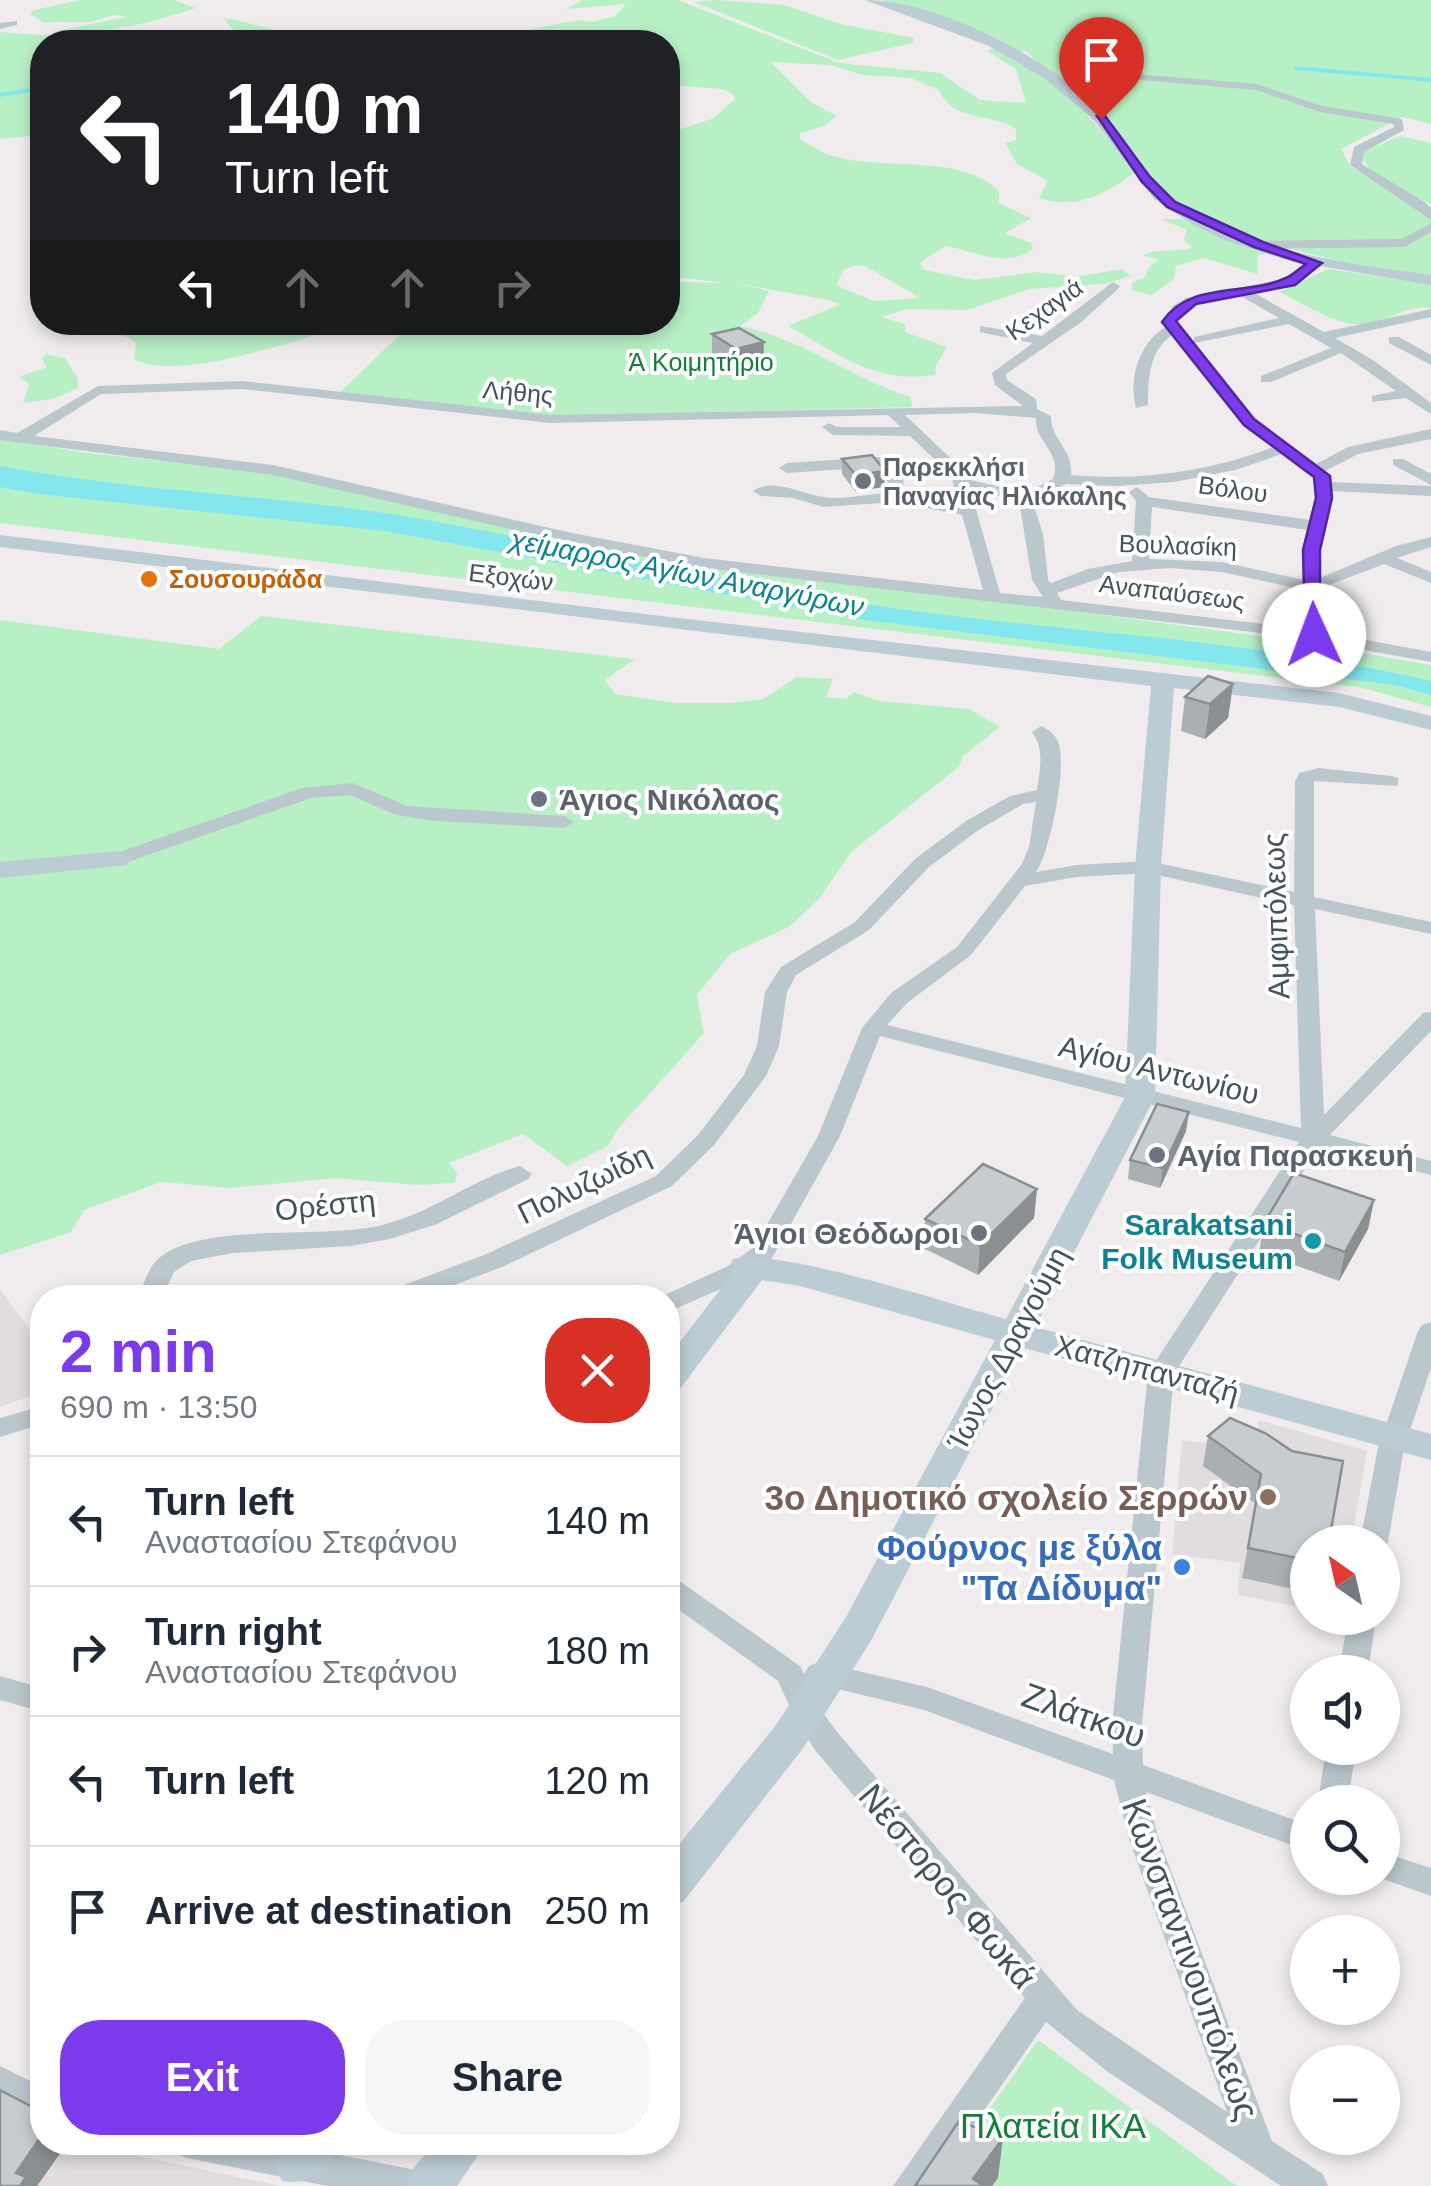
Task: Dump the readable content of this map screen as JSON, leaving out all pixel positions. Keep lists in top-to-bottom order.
{
  "streets": {
    "street": [
      "Κεχαγιά",
      "Λήθης",
      "Βόλου",
      "Βουλασίκη",
      "Εξοχών",
      "Αναπαύσεως",
      "Αμφιπόλεως",
      "Αγίου Αντωνίου",
      "Πολυζωίδη",
      "Ορέστη",
      "Ίωνος Δραγούμη",
      "Χατζηπανταζή",
      "Ζλάτκου",
      "Νέστορος Φωκά",
      "Κωνσταντινουπόλεως"
    ]
  },
  "crossings": [
    ["Κεχαγιά", "Λήθης"],
    ["Λήθης", "Αναπαύσεως"],
    ["Βουλασίκη", "Αναπαύσεως"],
    ["Εξοχών", "Ίωνος Δραγούμη"],
    ["Αμφιπόλεως", "Αγίου Αντωνίου"],
    ["Αμφιπόλεως", "Κωνσταντινουπόλεως"],
    ["Αγίου Αντωνίου", "Ίωνος Δραγούμη"],
    ["Αγίου Αντωνίου", "Κωνσταντινουπόλεως"],
    ["Ίωνος Δραγούμη", "Χατζηπανταζή"],
    ["Ίωνος Δραγούμη", "Ζλάτκου"],
    ["Ίωνος Δραγούμη", "Νέστορος Φωκά"],
    ["Χατζηπανταζή", "Κωνσταντινουπόλεως"],
    ["Ζλάτκου", "Νέστορος Φωκά"],
    ["Ζλάτκου", "Κωνσταντινουπόλεως"],
    ["Νέστορος Φωκά", "Κωνσταντινουπόλεως"]
  ],
  "water": ["χείμαρρος Αγίων Αναργύρων"],
  "parks": ["Ά Κοιμητήριο", "Πλατεία ΙΚΑ"],
  "places": [
    "Παρεκκλήσι Παναγίας Ηλιόκαλης",
    "Σουσουράδα",
    "Άγιος Νικόλαος",
    "Αγία Παρασκευή",
    "Άγιοι Θεόδωροι",
    "Sarakatsani Folk Museum",
    "3ο Δημοτικό σχολείο Σερρών",
    "Φούρνος με ξύλα \"Τα Δίδυμα\""
  ],
  "north": "top left",
  "page": {
    "turn": ["140 m", "Turn left"],
    "heading": ["2 min", "690 m · 13:50"],
    "list": [
      {
        "name": "Turn left",
        "note": "Αναστασίου Στεφάνου",
        "value": "140 m"
      },
      {
        "name": "Turn right",
        "note": "Αναστασίου Στεφάνου",
        "value": "180 m"
      },
      {
        "name": "Turn left",
        "value": "120 m"
      },
      {
        "name": "Arrive at destination",
        "value": "250 m"
      }
    ],
    "map_buttons": ["+", "−"],
    "buttons": ["Exit", "Share"]
  }
}
